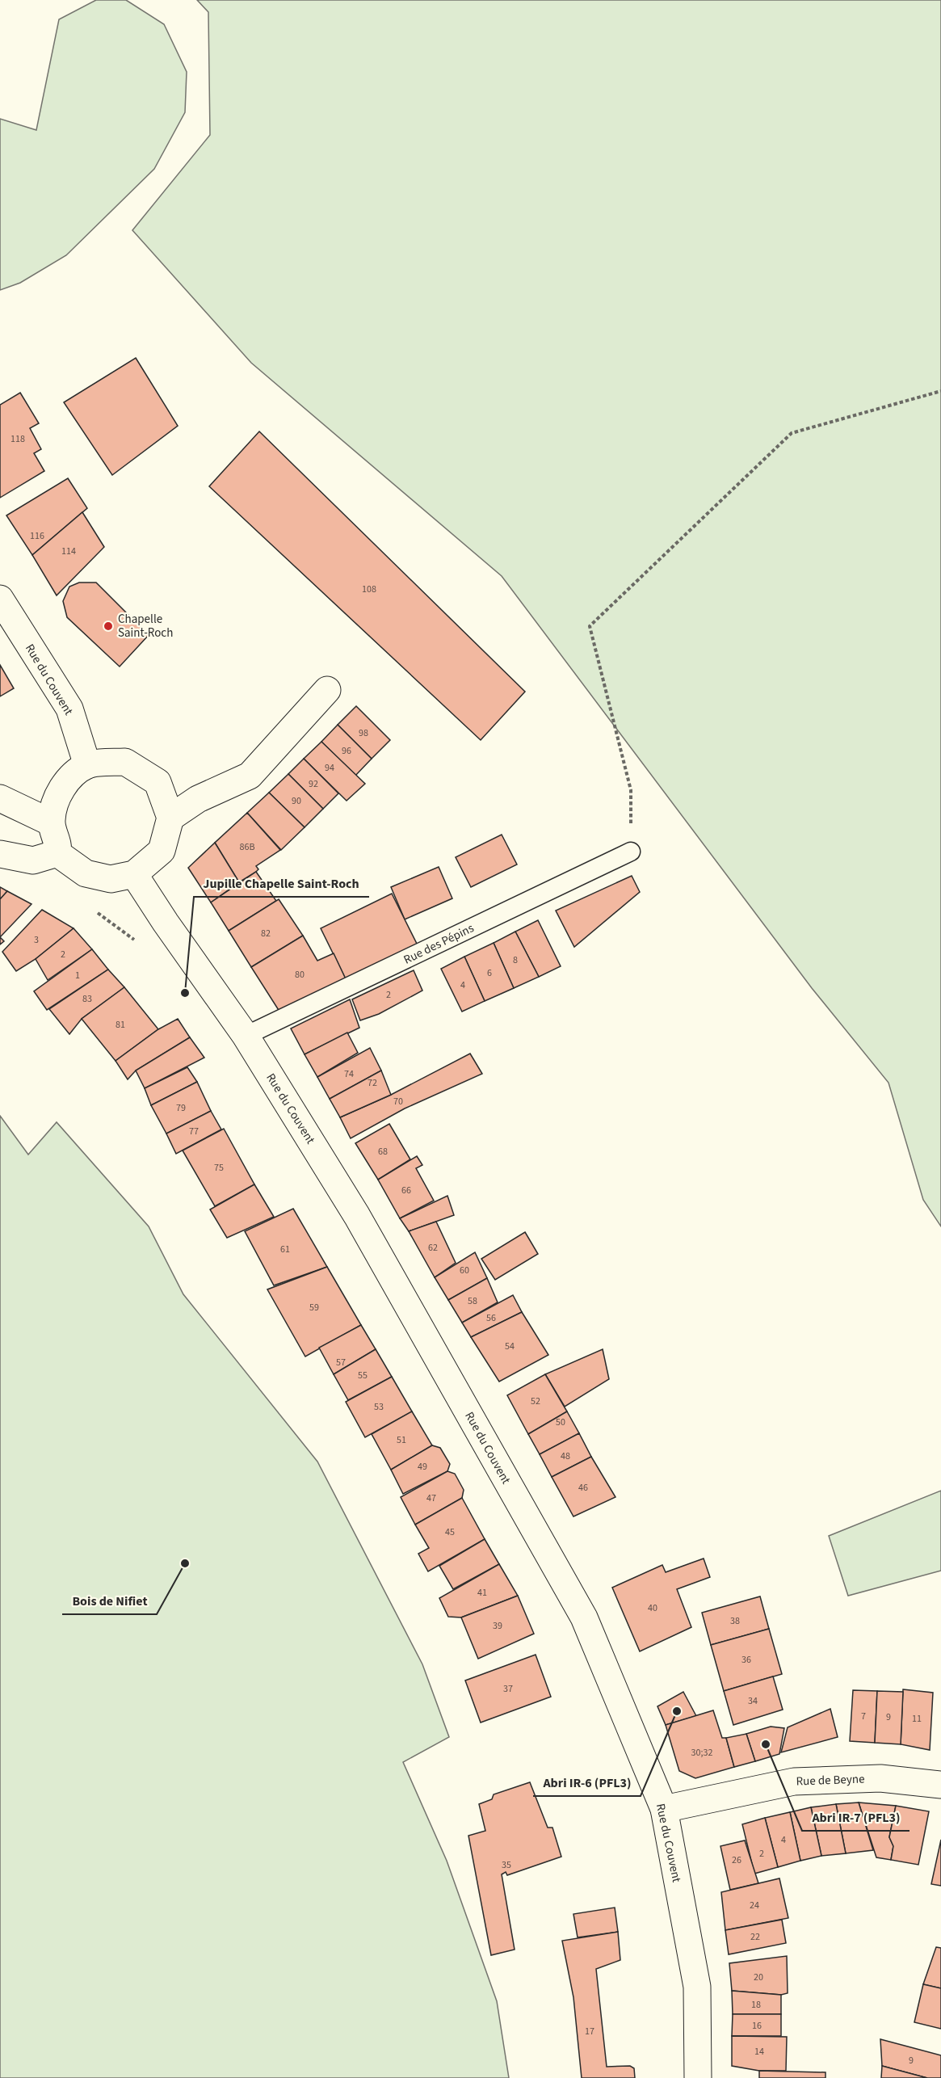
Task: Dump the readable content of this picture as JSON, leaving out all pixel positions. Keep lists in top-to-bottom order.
{
  "streets": {
    "street": ["Rue du Couvent", "Rue de Beyne"],
    "lane": ["Rue des Pépins"]
  },
  "crossings": [
    ["Rue du Couvent", "Rue des Pépins"],
    ["Rue du Couvent", "Rue de Beyne"]
  ],
  "places": [
    "Chapelle Saint-Roch",
    "Jupille Chapelle Saint-Roch",
    "Bois de Nifiet",
    "Abri IR-6 (PFL3)",
    "Abri IR-7 (PFL3)"
  ],
  "house_numbers": [
    "118",
    "116",
    "114",
    "108",
    "98",
    "96",
    "94",
    "92",
    "90",
    "86B",
    "82",
    "3",
    "2",
    "8",
    "6",
    "80",
    "1",
    "4",
    "2",
    "83",
    "81",
    "74",
    "72",
    "70",
    "79",
    "77",
    "68",
    "75",
    "66",
    "62",
    "61",
    "60",
    "58",
    "59",
    "56",
    "54",
    "57",
    "55",
    "52",
    "53",
    "50",
    "51",
    "48",
    "49",
    "46",
    "47",
    "45",
    "41",
    "40",
    "38",
    "39",
    "36",
    "37",
    "34",
    "7",
    "9",
    "11",
    "30;32",
    "4",
    "2",
    "26",
    "35",
    "24",
    "22",
    "20",
    "18",
    "16",
    "17",
    "14",
    "9"
  ]
}
